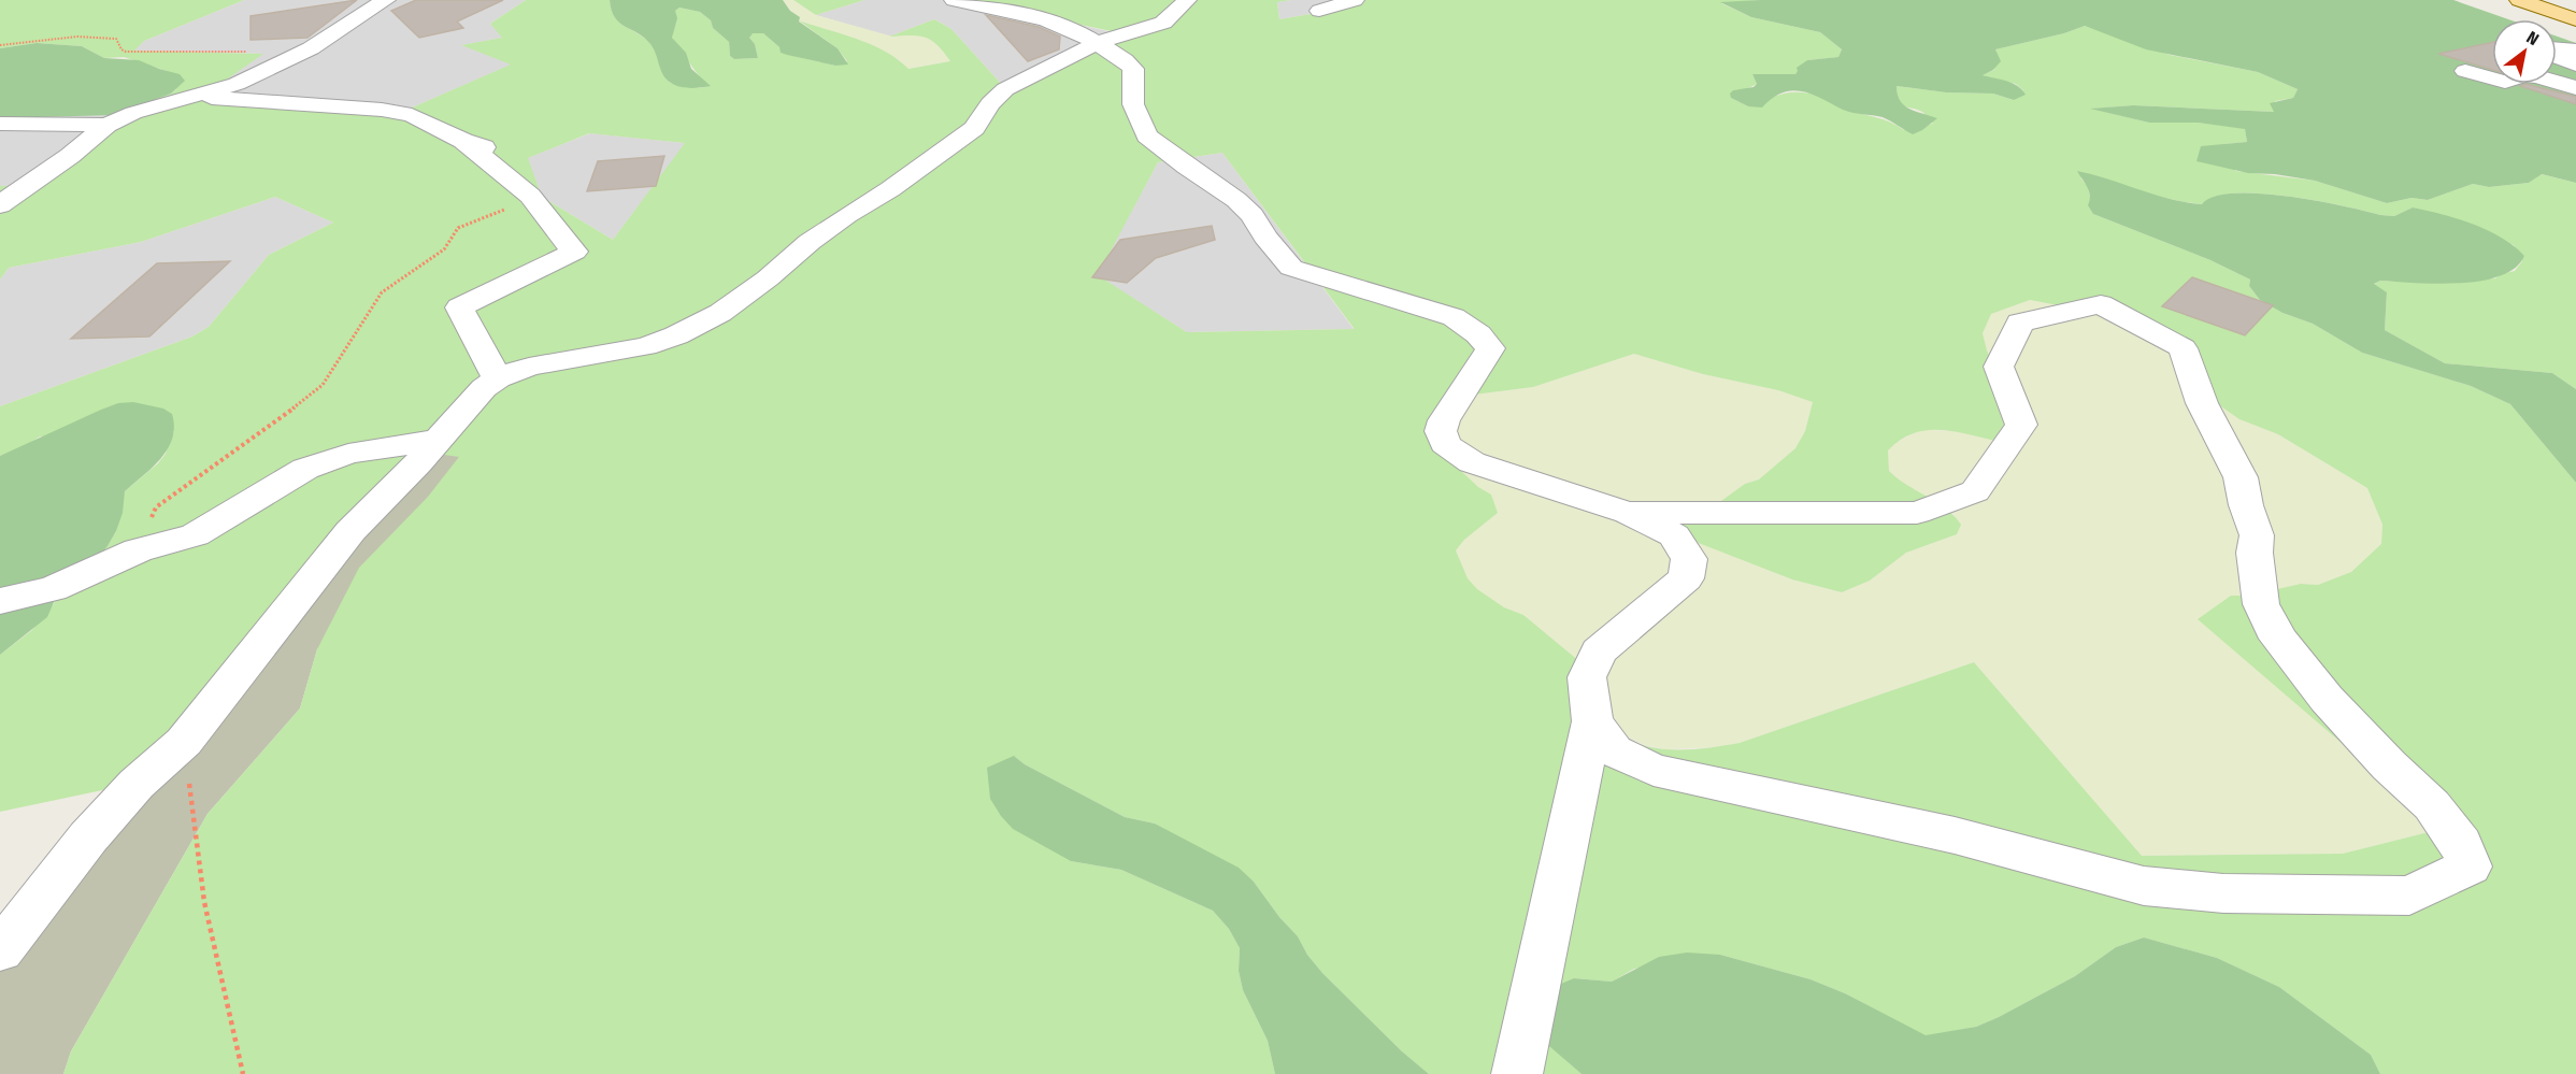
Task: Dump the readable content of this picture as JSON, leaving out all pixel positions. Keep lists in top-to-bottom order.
{
  "north": "top right"
}
